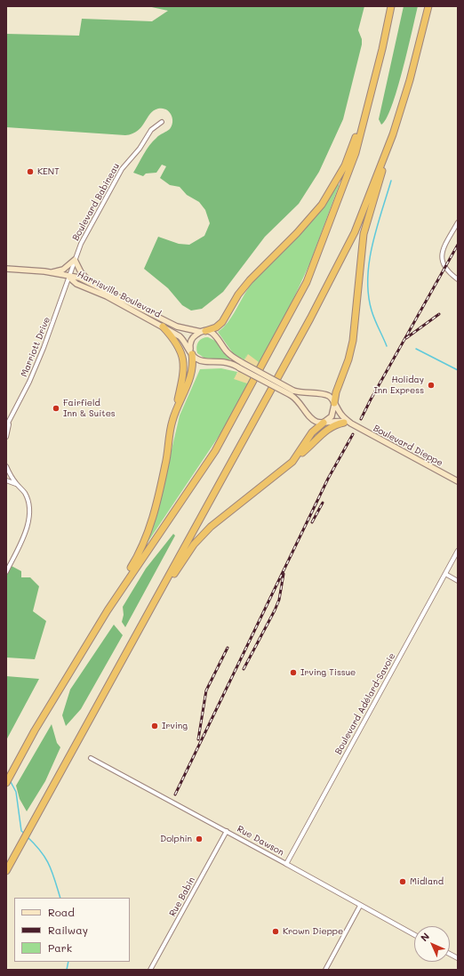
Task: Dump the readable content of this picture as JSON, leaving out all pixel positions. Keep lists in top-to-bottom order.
{
  "streets": {
    "main road": ["Harrisville Boulevard", "Boulevard Dieppe"],
    "street": [
      "Boulevard Babineau",
      "Marriott Drive",
      "Boulevard Adélard-Savoie",
      "Rue Dawson",
      "Rue Babin"
    ]
  },
  "crossings": [
    ["Boulevard Babineau", "Harrisville Boulevard"],
    ["Boulevard Babineau", "Marriott Drive"],
    ["Harrisville Boulevard", "Marriott Drive"],
    ["Boulevard Adélard-Savoie", "Rue Dawson"],
    ["Rue Dawson", "Rue Babin"]
  ],
  "places": [
    "KENT",
    "Holiday Inn Express",
    "Fairfield Inn & Suites",
    "Irving Tissue",
    "Irving",
    "Dolphin",
    "Midland",
    "Krown Dieppe"
  ],
  "legend": ["Road", "Railway", "Park"],
  "north": "top left"
}
